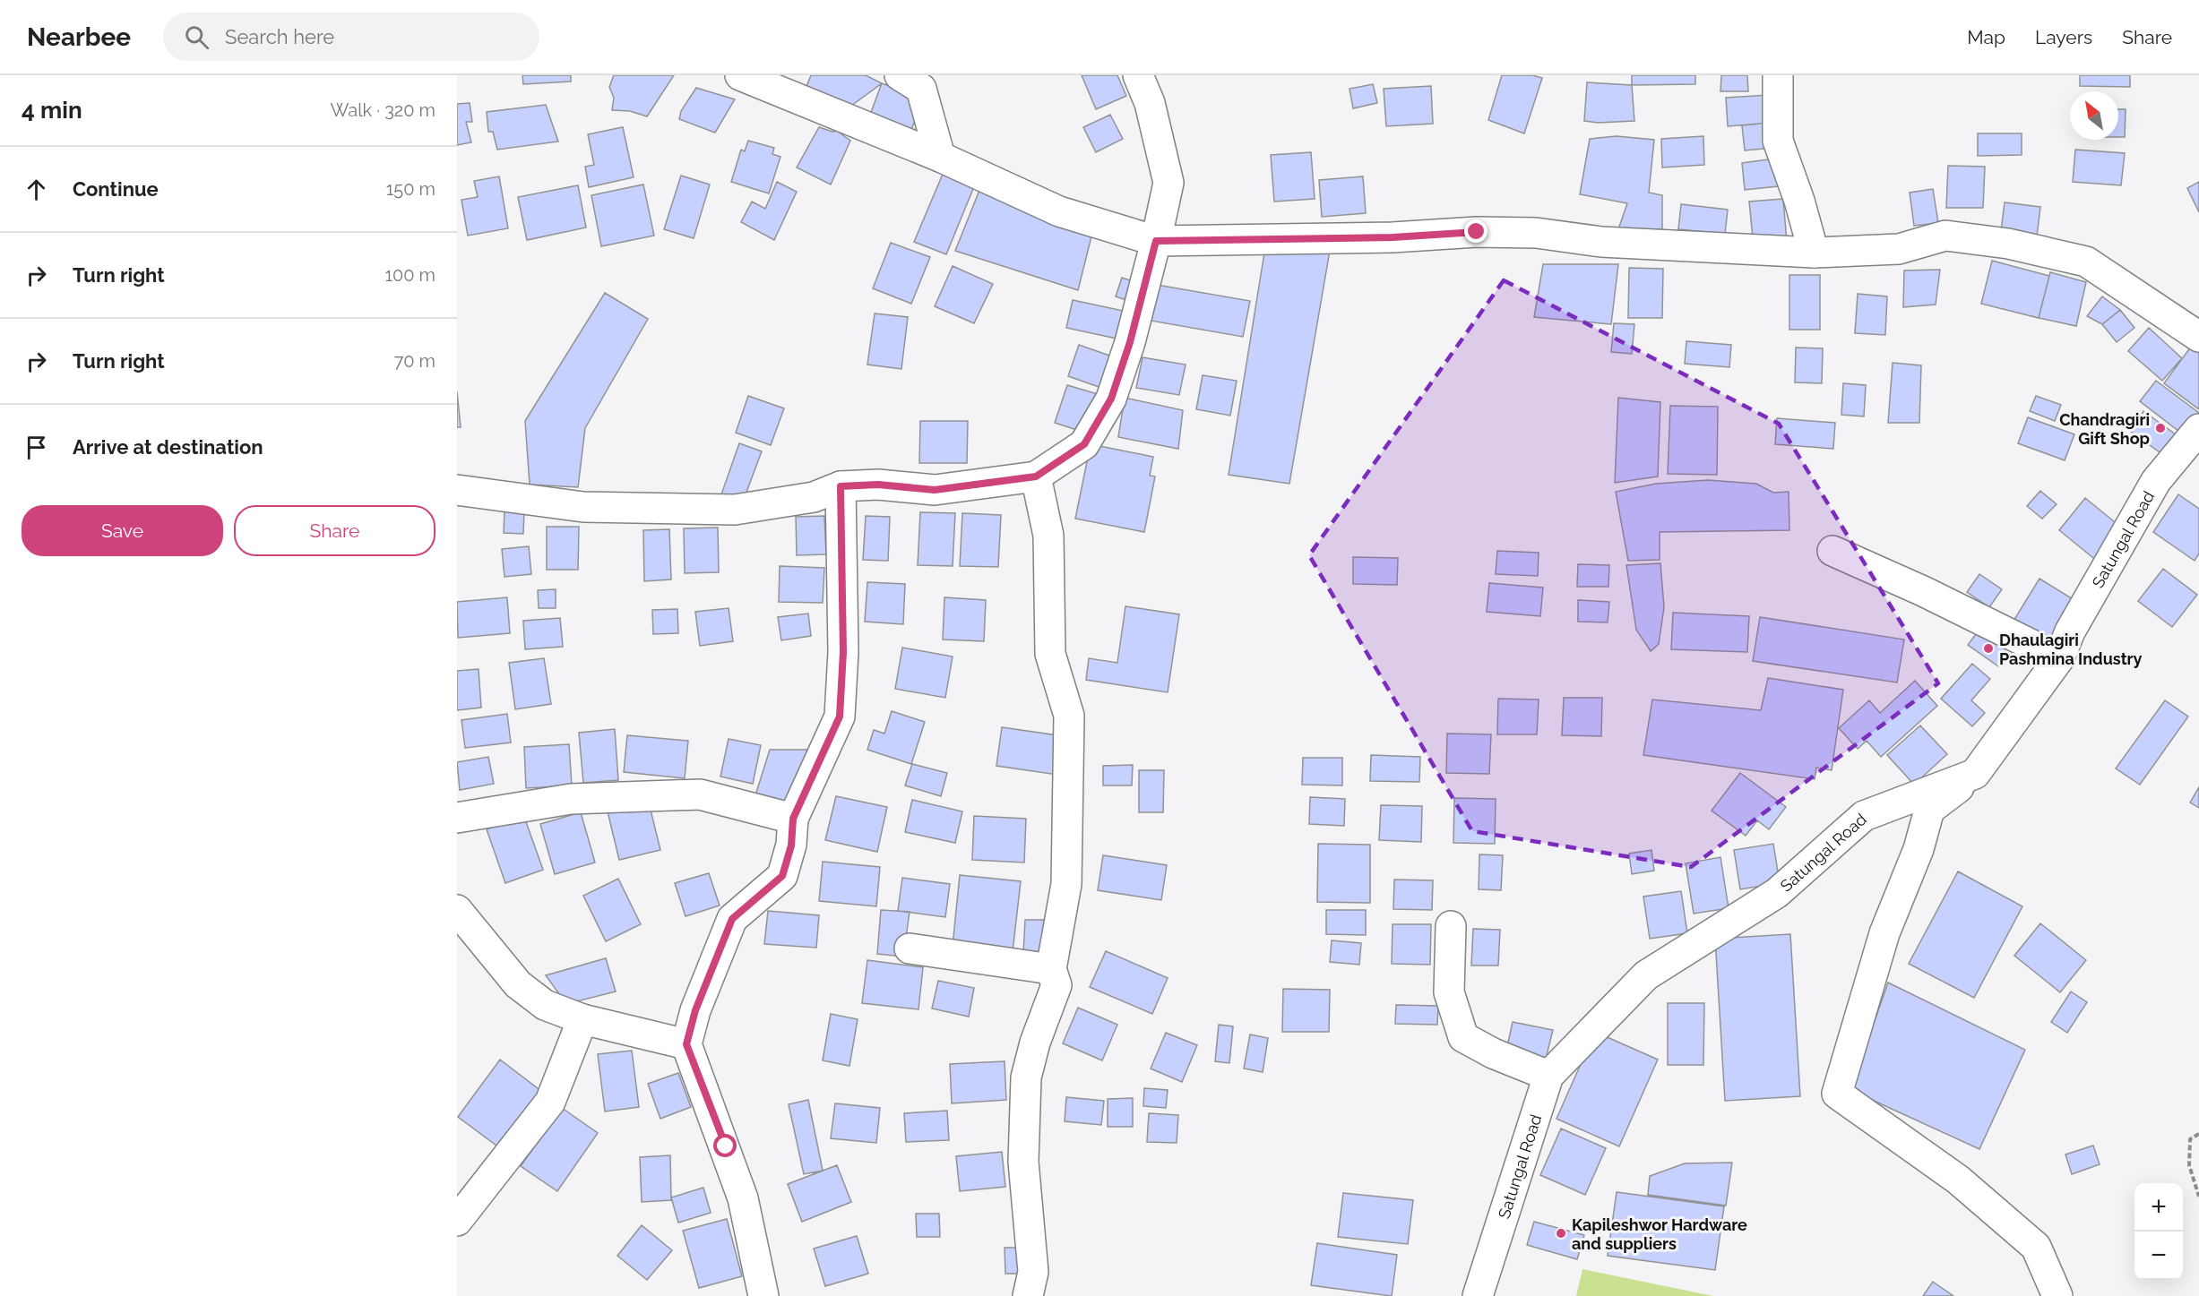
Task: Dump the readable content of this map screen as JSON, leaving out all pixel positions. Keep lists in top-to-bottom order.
{
  "streets": {
    "street": ["Satungal Road"]
  },
  "places": ["Chandragiri Gift Shop", "Dhaulagiri Pashmina Industry", "Kapileshwor Hardware and suppliers"],
  "north": "top left",
  "page": {
    "header": "Nearbee",
    "search": "Search here",
    "nav": ["Map", "Layers", "Share"],
    "heading": ["4 min", "Walk · 320 m"],
    "list": [
      ["Continue", "150 m"],
      ["Turn right", "100 m"],
      ["Turn right", "70 m"],
      "Arrive at destination"
    ],
    "buttons": ["Save", "Share"],
    "map_buttons": ["+", "−"]
  }
}
